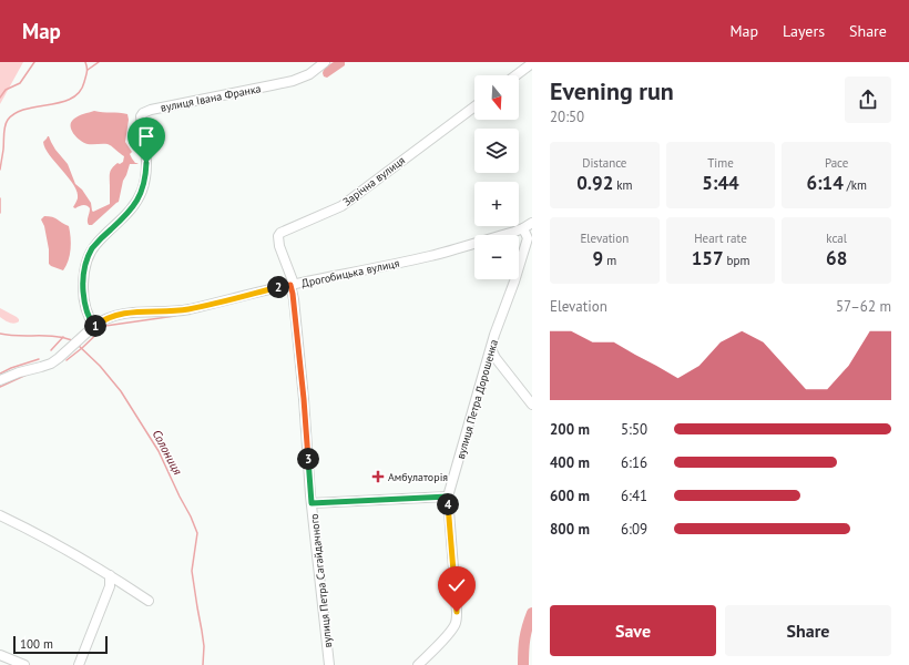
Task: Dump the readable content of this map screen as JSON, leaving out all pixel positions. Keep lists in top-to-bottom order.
{
  "streets": {
    "street": [
      "вулиця Івана Франка",
      "Зарічна вулиця",
      "Дрогобицька вулиця",
      "вулиця Петра Дорошенка",
      "вулиця Петра Сагайдачного"
    ]
  },
  "crossings": [
    ["вулиця Івана Франка", "Дрогобицька вулиця"],
    ["Зарічна вулиця", "Дрогобицька вулиця"],
    ["Зарічна вулиця", "вулиця Петра Сагайдачного"],
    ["Дрогобицька вулиця", "вулиця Петра Дорошенка"],
    ["Дрогобицька вулиця", "вулиця Петра Сагайдачного"]
  ],
  "water": ["Солониця"],
  "places": {
    "health": ["Амбулаторія"]
  },
  "scale_bar": "100 m",
  "north": "bottom",
  "page": {
    "header": "Map",
    "nav": ["Map", "Layers", "Share"],
    "heading": ["Evening run", "20:50"],
    "map_buttons": ["+", "−"],
    "stats": [
      ["Distance", "0.92 km"],
      ["Time", "5:44"],
      ["Pace", "6:14 /km"],
      ["Elevation", "9 m"],
      ["Heart rate", "157 bpm"],
      ["kcal", "68"]
    ],
    "pins": [
      "2",
      "1",
      "3",
      "4"
    ],
    "chart": ["Elevation", "57–62 m"],
    "list": [
      {
        "name": "200 m",
        "note": "5:50"
      },
      {
        "name": "400 m",
        "note": "6:16"
      },
      {
        "name": "600 m",
        "note": "6:41"
      },
      {
        "name": "800 m",
        "note": "6:09"
      }
    ],
    "buttons": ["Save", "Share"],
    "scale": "100 m"
  }
}
